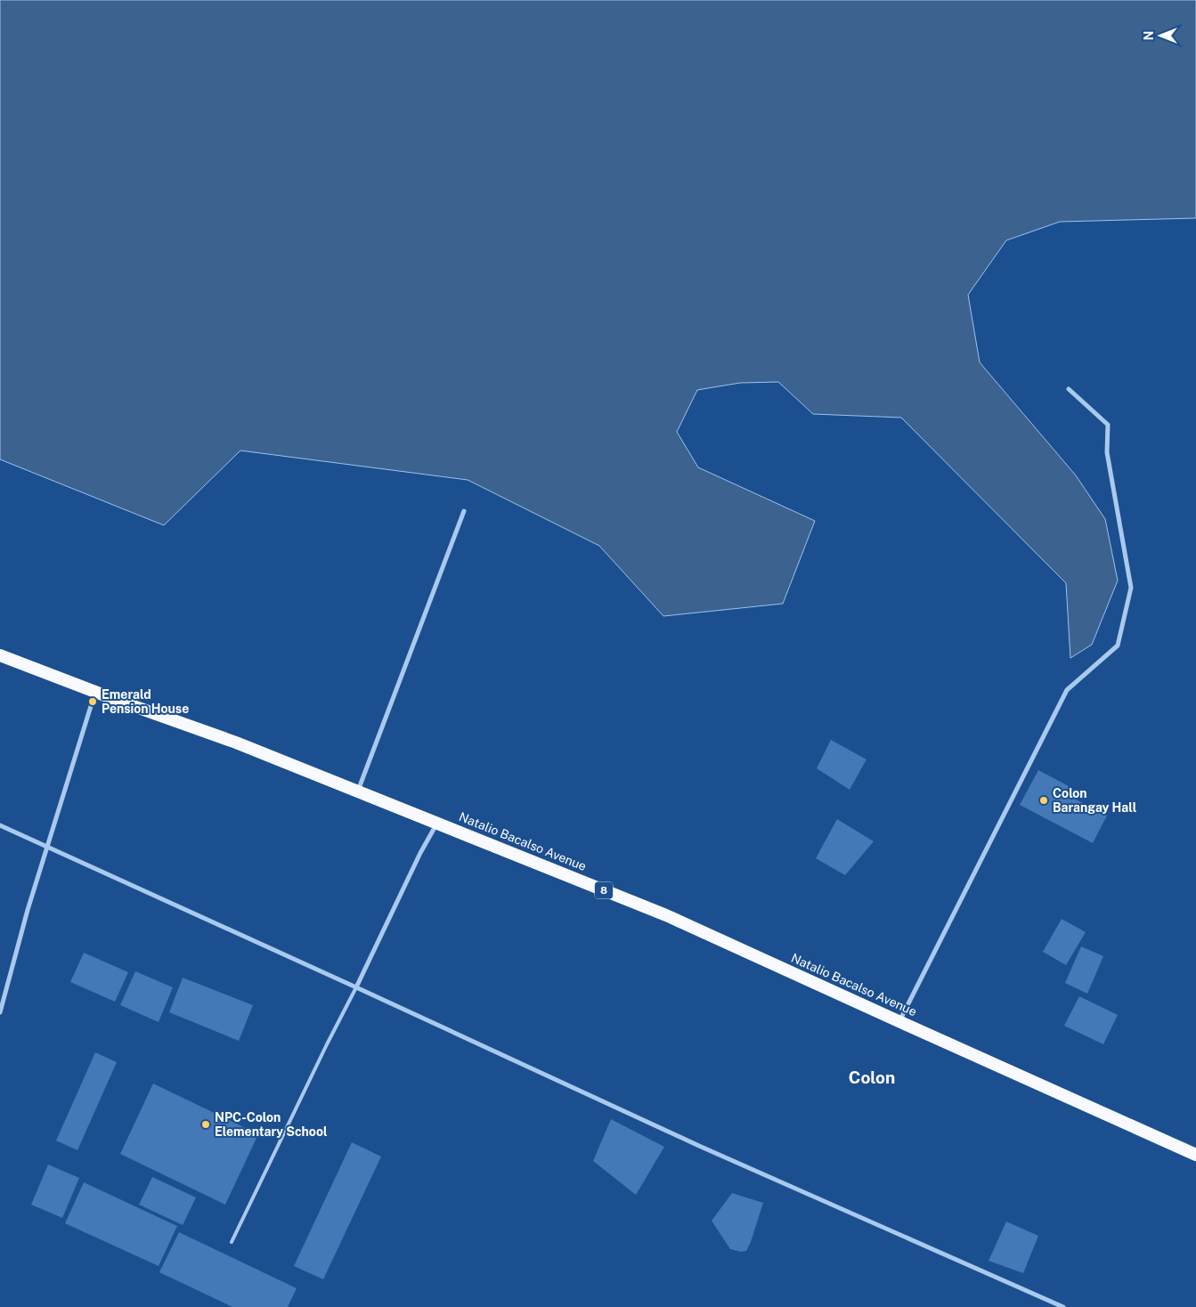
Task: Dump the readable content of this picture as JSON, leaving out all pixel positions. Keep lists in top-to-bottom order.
{
  "streets": {
    "highway": ["Natalio Bacalso Avenue", "8"]
  },
  "districts": ["Colon"],
  "places": ["Emerald Pension House", "Colon Barangay Hall", "NPC-Colon Elementary School"],
  "north": "left"
}
